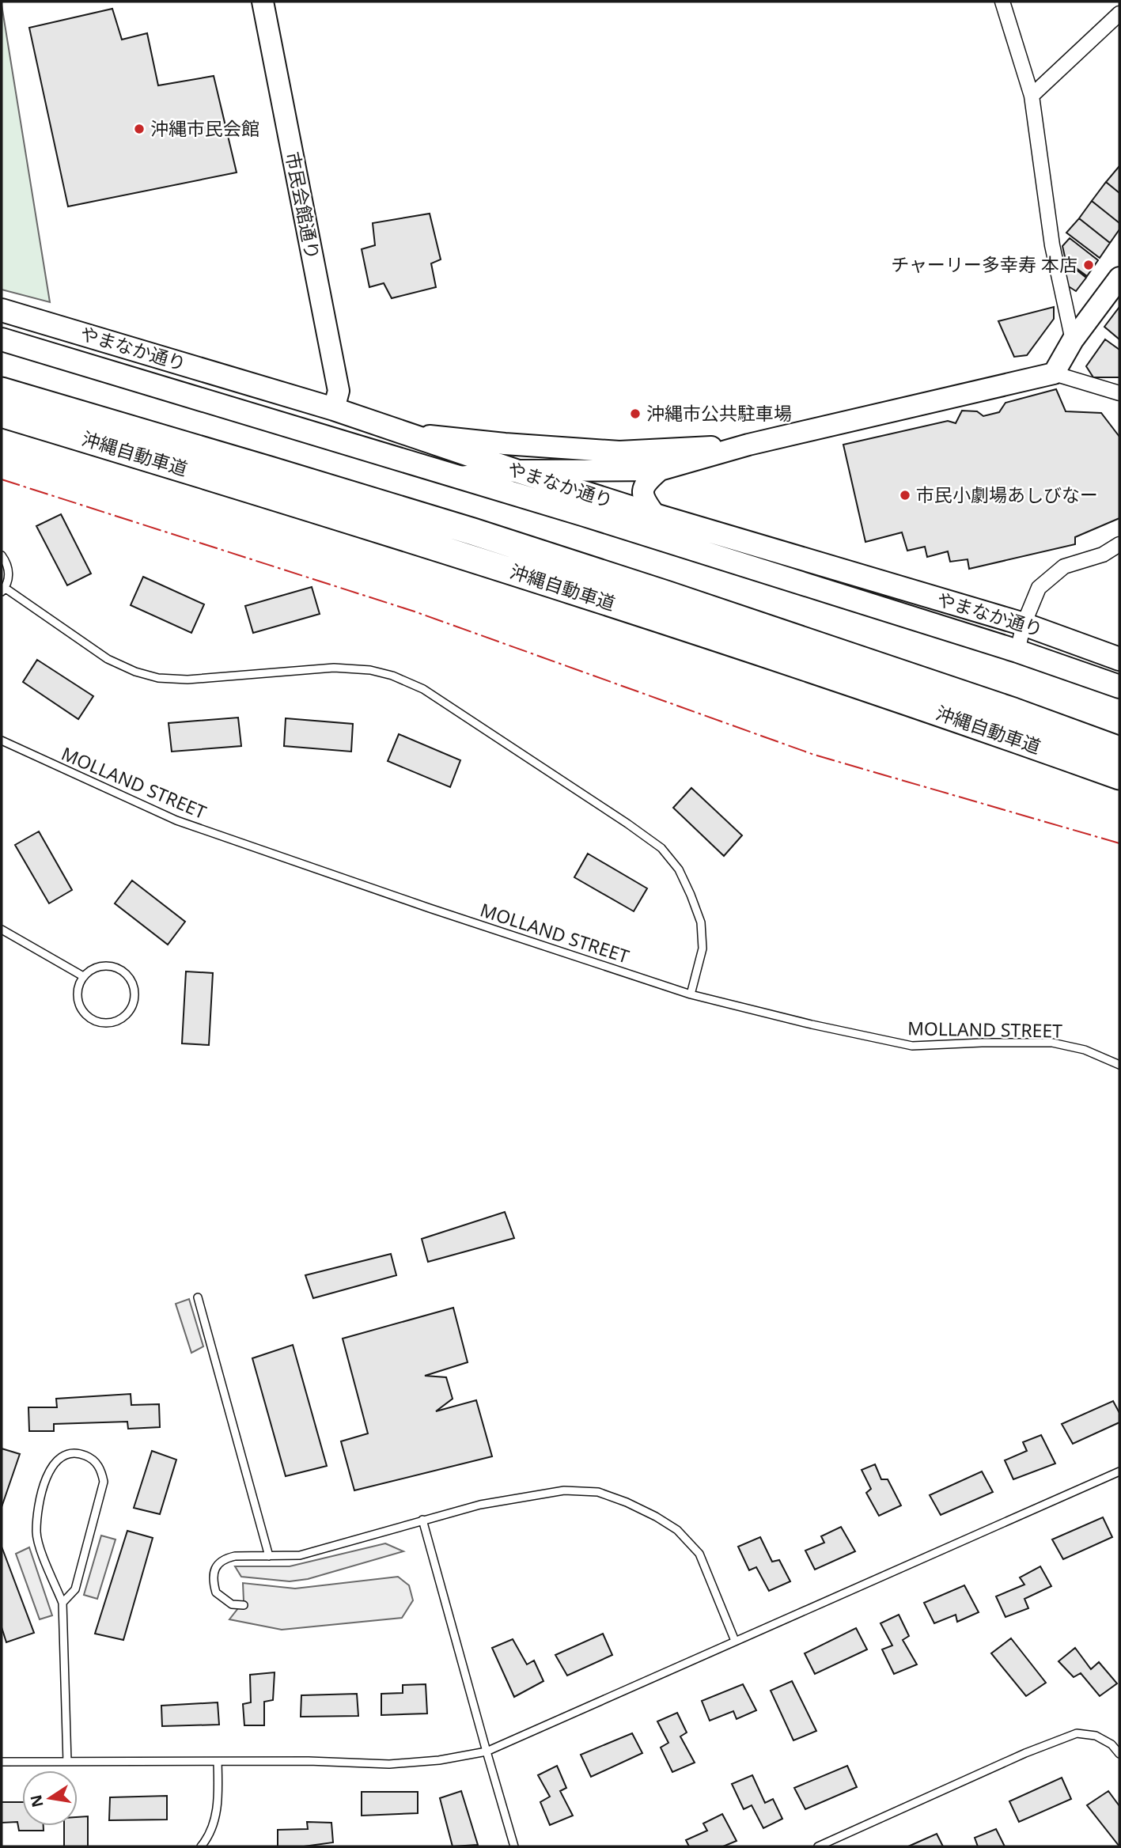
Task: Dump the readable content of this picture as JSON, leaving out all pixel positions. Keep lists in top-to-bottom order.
{
  "streets": {
    "highway": ["沖縄自動車道"],
    "main road": ["やまなか通り"],
    "street": ["市民会館通り"],
    "lane": ["MOLLAND STREET"]
  },
  "crossings": [
    ["市民会館通り", "やまなか通り"]
  ],
  "places": [
    "沖縄市民会館",
    "チャーリー多幸寿 本店",
    "沖縄市公共駐車場",
    "市民小劇場あしびなー"
  ],
  "north": "left"
}
